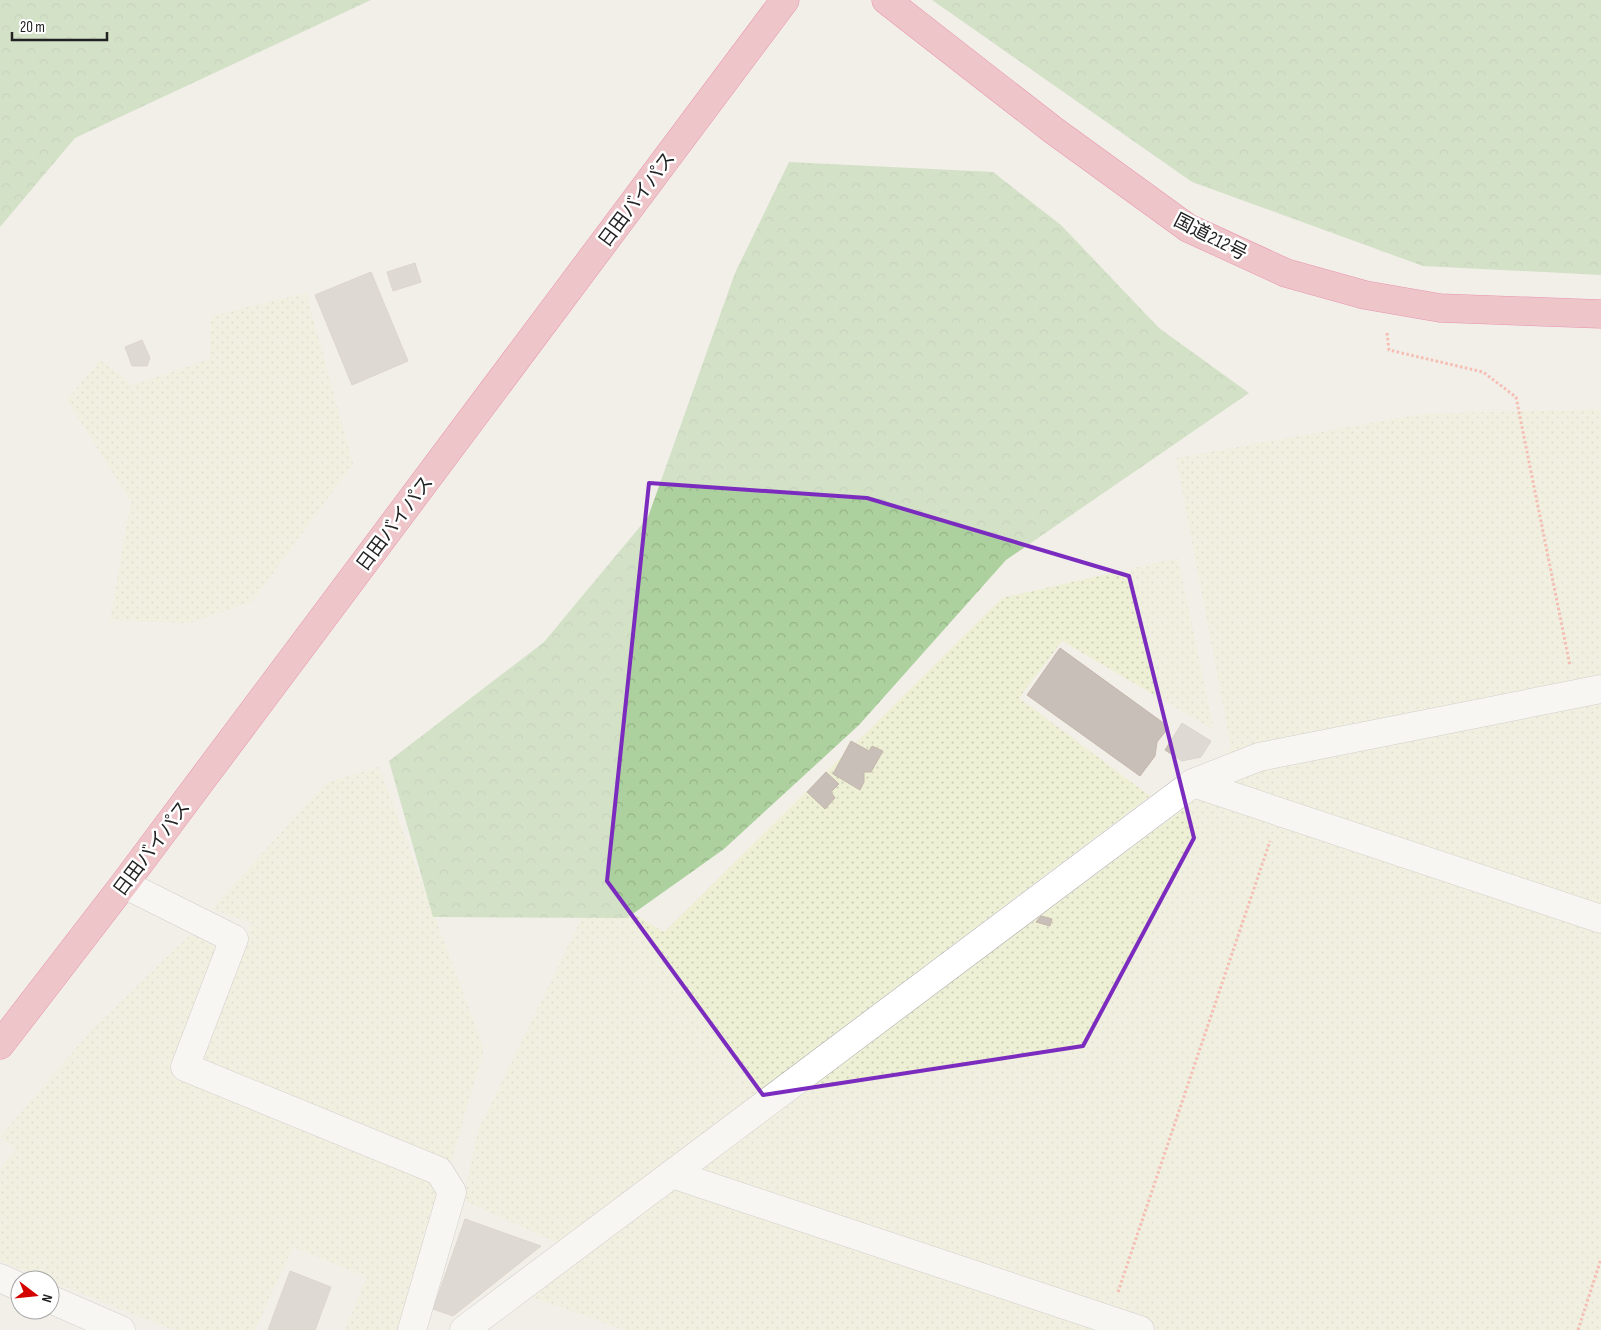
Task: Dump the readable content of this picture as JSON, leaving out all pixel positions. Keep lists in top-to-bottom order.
{
  "streets": {
    "highway": ["日田バイパス", "国道212号"]
  },
  "scale_bar": "20 m",
  "north": "right"
}
